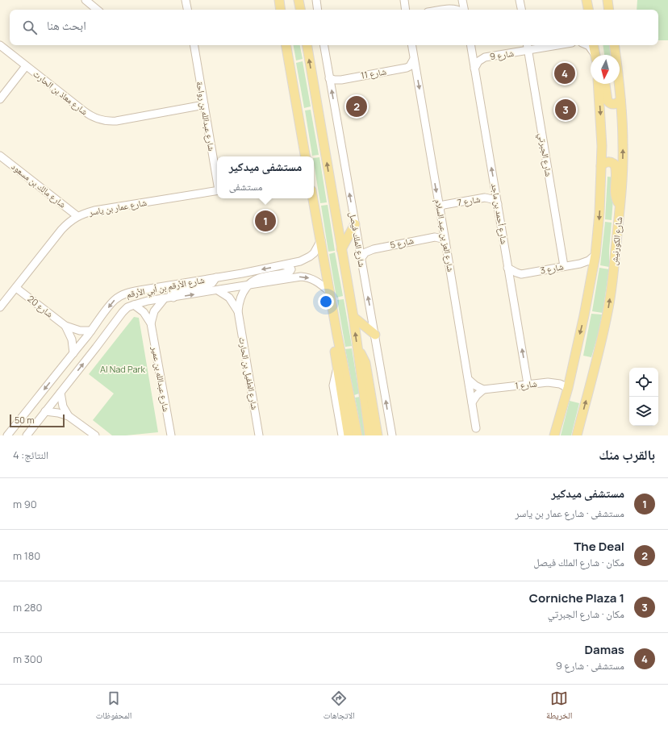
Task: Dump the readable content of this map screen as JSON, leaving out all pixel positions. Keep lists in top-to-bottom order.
{
  "streets": {
    "main road": ["شارع الملك فيصل", "شارع الكورنيش"],
    "street": [
      "شارع 9",
      "شارع 11",
      "شارع معاذ بن الحارث",
      "شارع عبدالله بن رواحة",
      "شارع الجبرتي",
      "شارع مالك بن مسعود",
      "شارع 7",
      "شارع عمار بن ياسر",
      "شارع أحمد بن ماجد",
      "شارع العز بن عبد السلام",
      "شارع 5",
      "شارع 3",
      "شارع الأرقم بن أبي الأرقم",
      "شارع 20",
      "شارع الطفيل بن الحارث",
      "شارع عبدالله بن عمير",
      "شارع 1"
    ]
  },
  "crossings": [
    ["شارع 9", "شارع الجبرتي"],
    ["شارع 9", "شارع أحمد بن ماجد"],
    ["شارع 11", "شارع العز بن عبد السلام"],
    ["شارع 11", "شارع الملك فيصل"],
    ["شارع معاذ بن الحارث", "شارع عبدالله بن رواحة"],
    ["شارع الجبرتي", "شارع 3"],
    ["شارع مالك بن مسعود", "شارع عمار بن ياسر"],
    ["شارع 7", "شارع أحمد بن ماجد"],
    ["شارع 7", "شارع العز بن عبد السلام"],
    ["شارع عمار بن ياسر", "شارع 20"],
    ["شارع أحمد بن ماجد", "شارع 3"],
    ["شارع أحمد بن ماجد", "شارع 1"],
    ["شارع العز بن عبد السلام", "شارع 5"],
    ["شارع الملك فيصل", "شارع 5"],
    ["شارع الأرقم بن أبي الأرقم", "شارع 20"],
    ["شارع الأرقم بن أبي الأرقم", "شارع الطفيل بن الحارث"],
    ["شارع الأرقم بن أبي الأرقم", "شارع عبدالله بن عمير"]
  ],
  "one_way": ["شارع أحمد بن ماجد", "شارع العز بن عبد السلام"],
  "parks": ["Al Nad Park"],
  "scale_bar": "50 m",
  "north": "bottom",
  "page": {
    "search": "ابحث هنا",
    "pins": [
      "4",
      "2",
      "3",
      "1"
    ],
    "popup": ["مستشفى ميدكير", "مستشفى"],
    "scale": "50 m",
    "heading": ["بالقرب منك", "النتائج: 4"],
    "list": [
      {
        "mark": "1",
        "name": "مستشفى ميدكير",
        "note": "مستشفى · شارع عمار بن ياسر",
        "value": "90 m"
      },
      {
        "mark": "2",
        "name": "The Deal",
        "note": "مكان · شارع الملك فيصل",
        "value": "180 m"
      },
      {
        "mark": "3",
        "name": "Corniche Plaza 1",
        "note": "مكان · شارع الجبرتي",
        "value": "280 m"
      },
      {
        "mark": "4",
        "name": "Damas",
        "note": "مستشفى · شارع 9",
        "value": "300 m"
      }
    ],
    "nav": ["الخريطة", "الاتجاهات", "المحفوظات"]
  }
}
